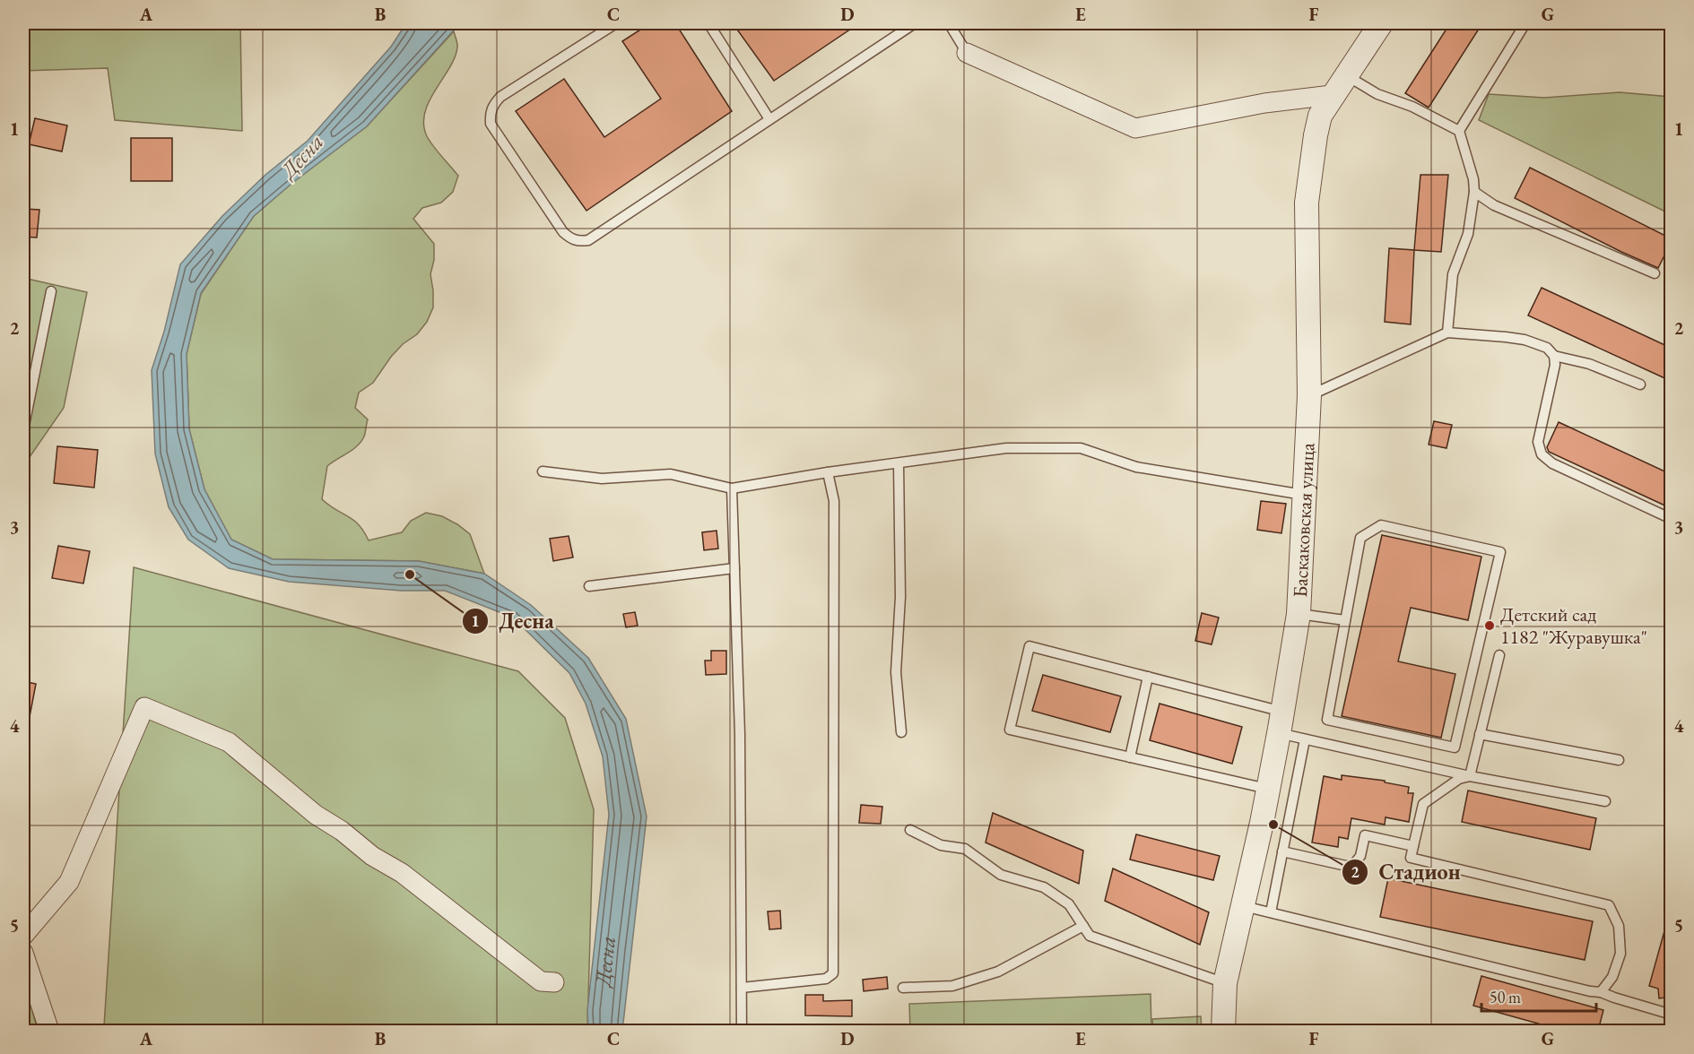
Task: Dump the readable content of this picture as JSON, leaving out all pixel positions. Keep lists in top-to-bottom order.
{
  "streets": {
    "street": ["Баскаковская улица"]
  },
  "water": ["Десна"],
  "places": ["Десна", "Детский сад 1182 \"Журавушка\"", "Стадион"],
  "scale_bar": "50 m",
  "grid": {
    "columns": [
      "A",
      "B",
      "C",
      "D",
      "E",
      "F",
      "G"
    ],
    "rows": [
      "1",
      "2",
      "3",
      "4",
      "5"
    ]
  }
}
